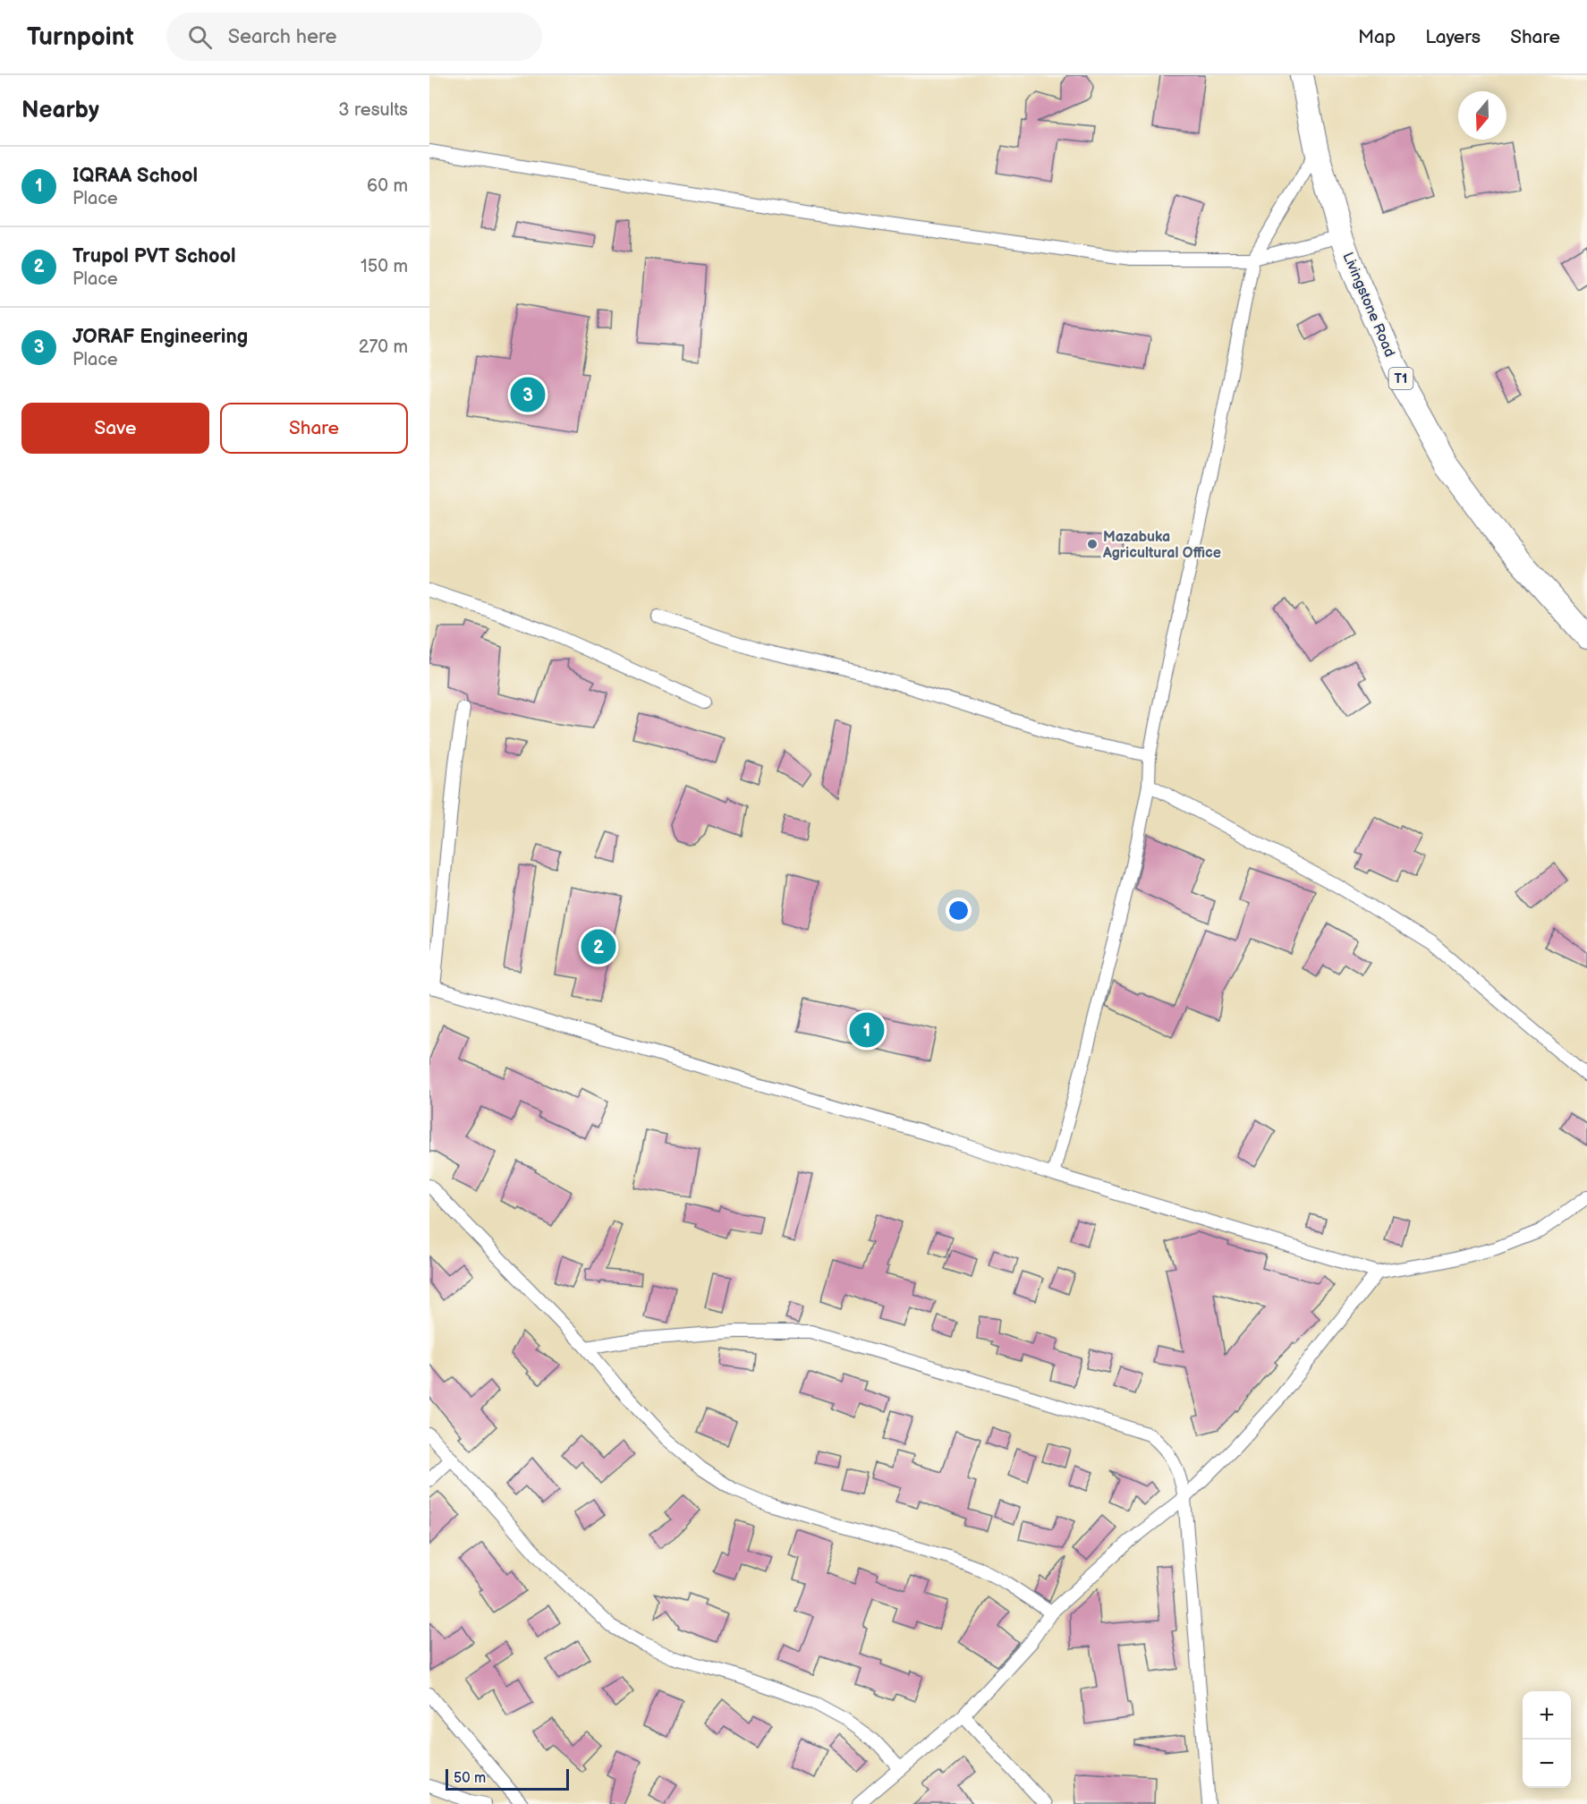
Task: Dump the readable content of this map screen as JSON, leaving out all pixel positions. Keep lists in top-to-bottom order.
{
  "streets": {
    "highway": ["Livingstone Road", "T1"]
  },
  "places": ["Mazabuka Agricultural Office"],
  "scale_bar": "50 m",
  "north": "bottom",
  "page": {
    "header": "Turnpoint",
    "search": "Search here",
    "nav": ["Map", "Layers", "Share"],
    "heading": ["Nearby", "3 results"],
    "list": [
      {
        "mark": "1",
        "name": "IQRAA School",
        "note": "Place",
        "value": "60 m"
      },
      {
        "mark": "2",
        "name": "Trupol PVT School",
        "note": "Place",
        "value": "150 m"
      },
      {
        "mark": "3",
        "name": "JORAF Engineering",
        "note": "Place",
        "value": "270 m"
      }
    ],
    "pins": ["3", "2", "1"],
    "buttons": ["Save", "Share"],
    "map_buttons": ["+", "−"],
    "scale": "50 m"
  }
}
